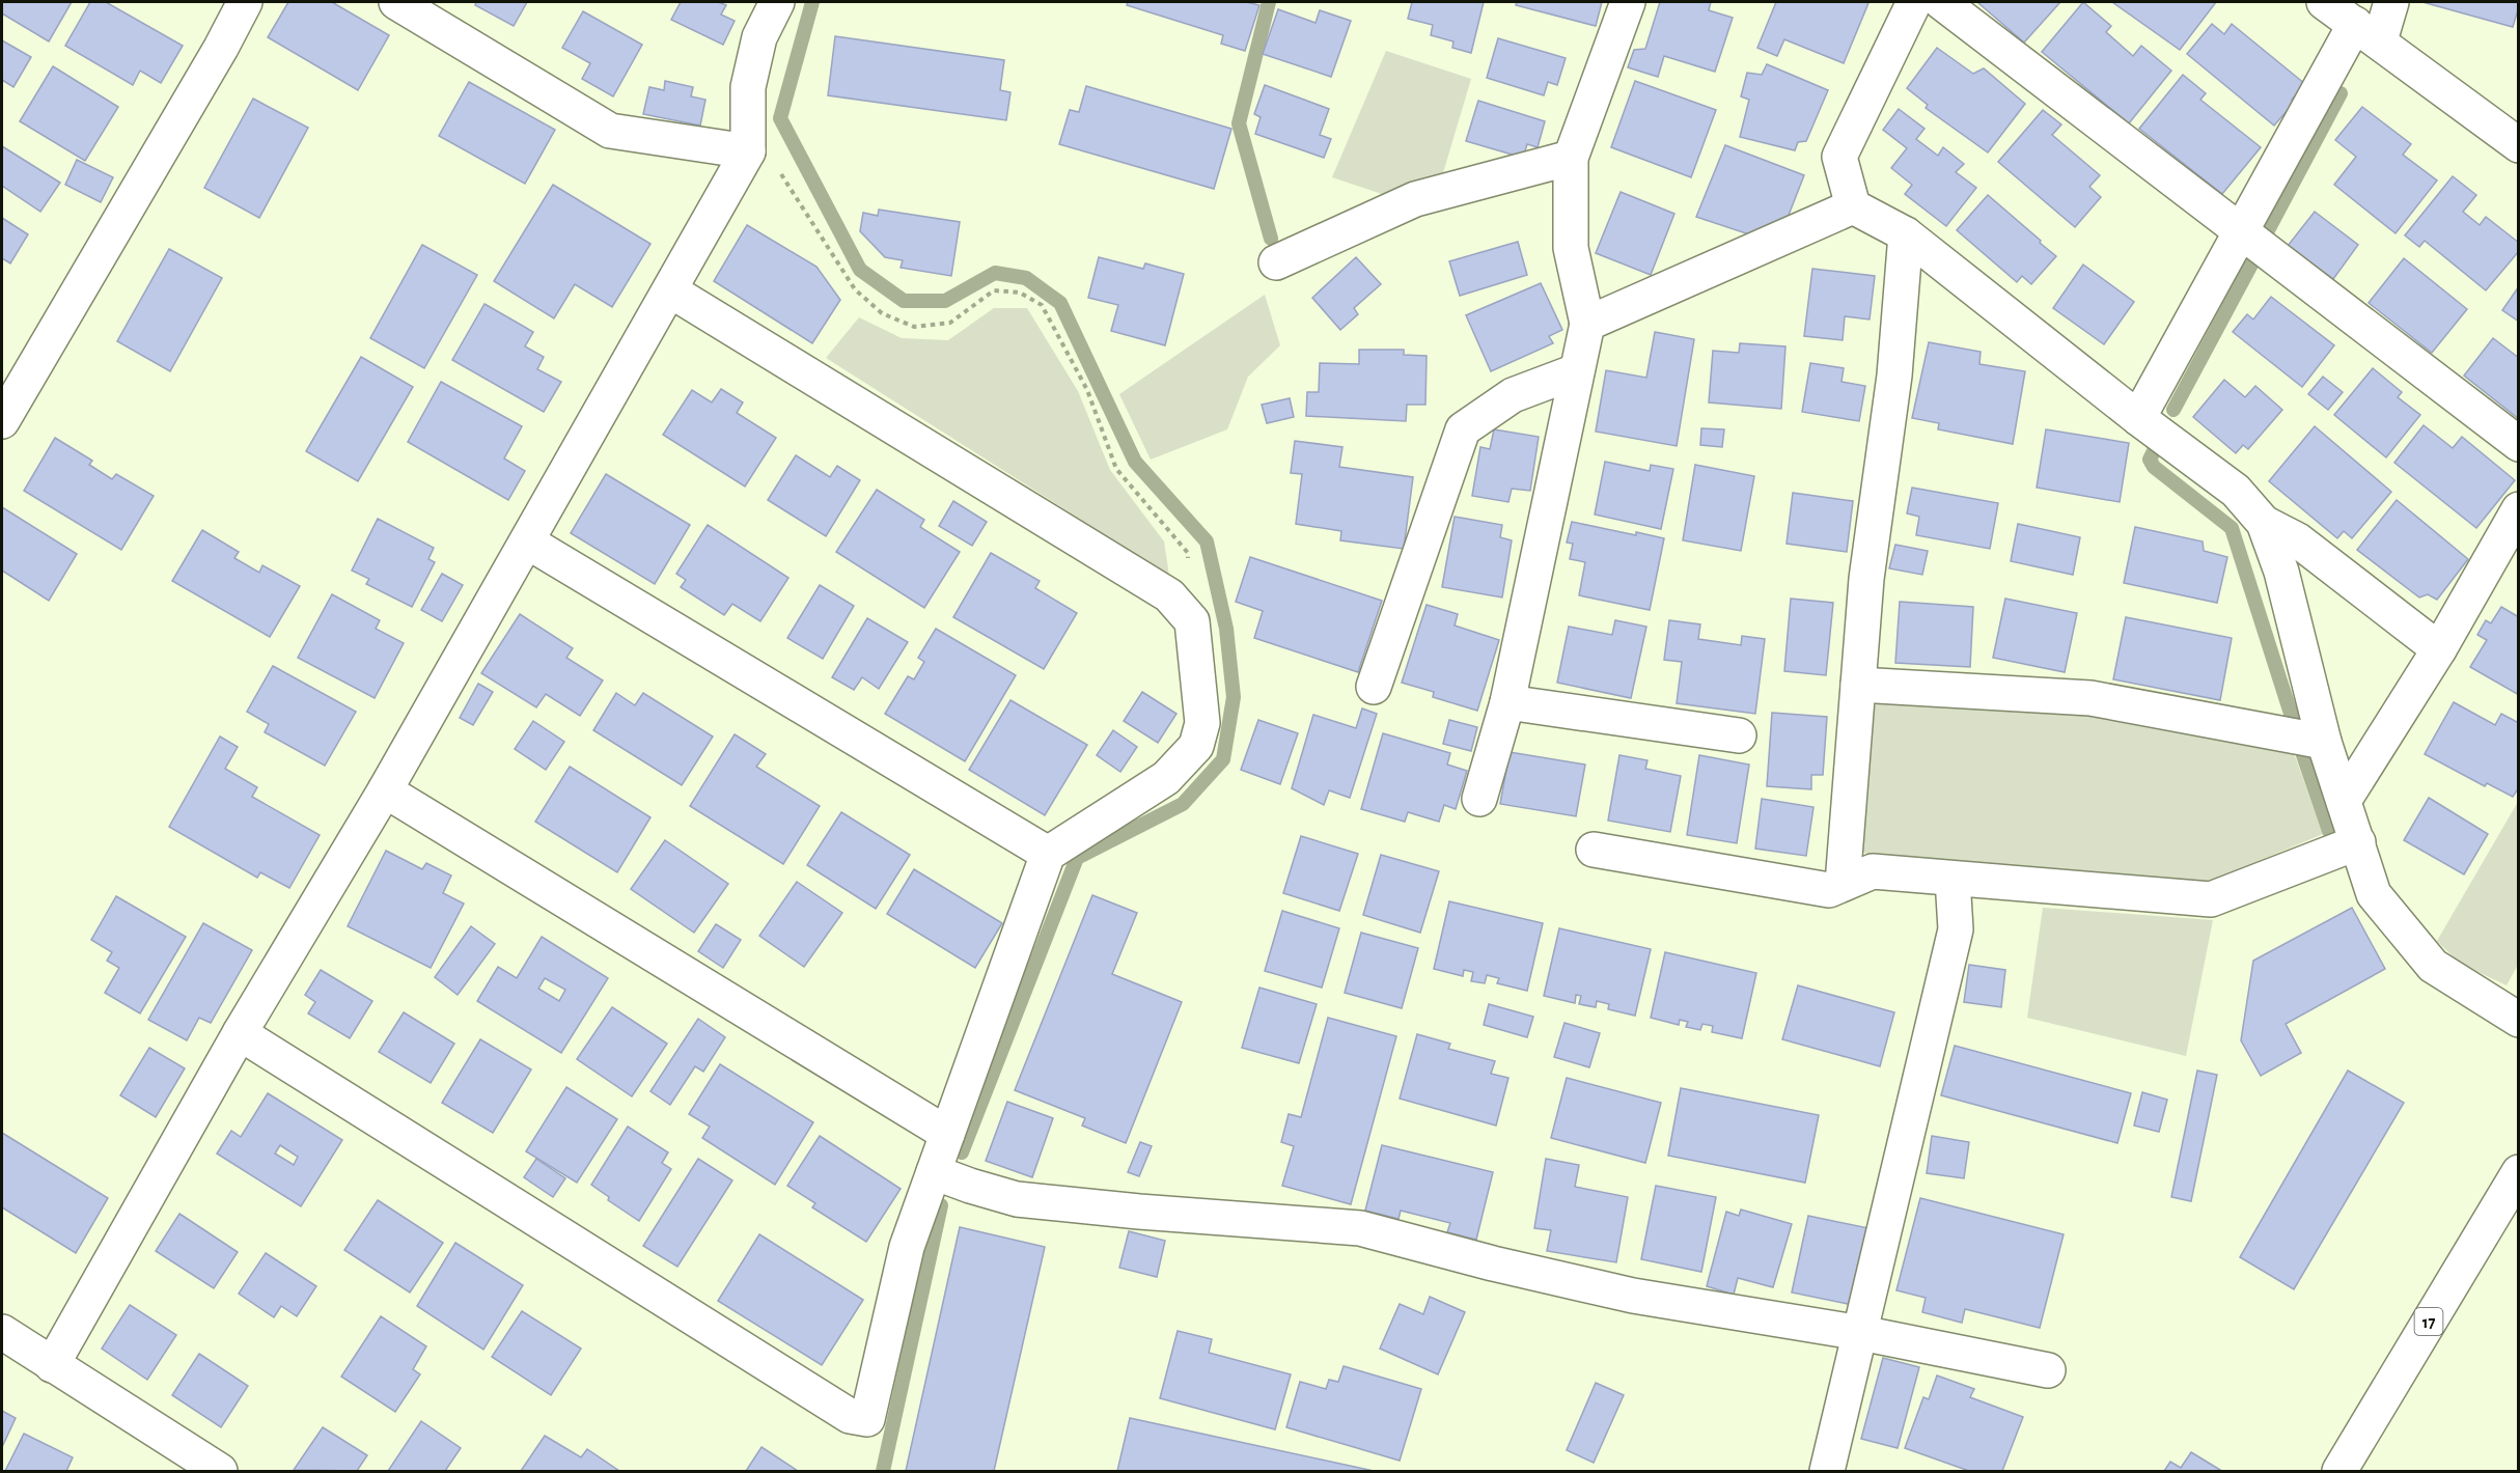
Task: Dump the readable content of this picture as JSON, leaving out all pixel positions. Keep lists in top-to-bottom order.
{
  "streets": {
    "street": ["17"]
  }
}
